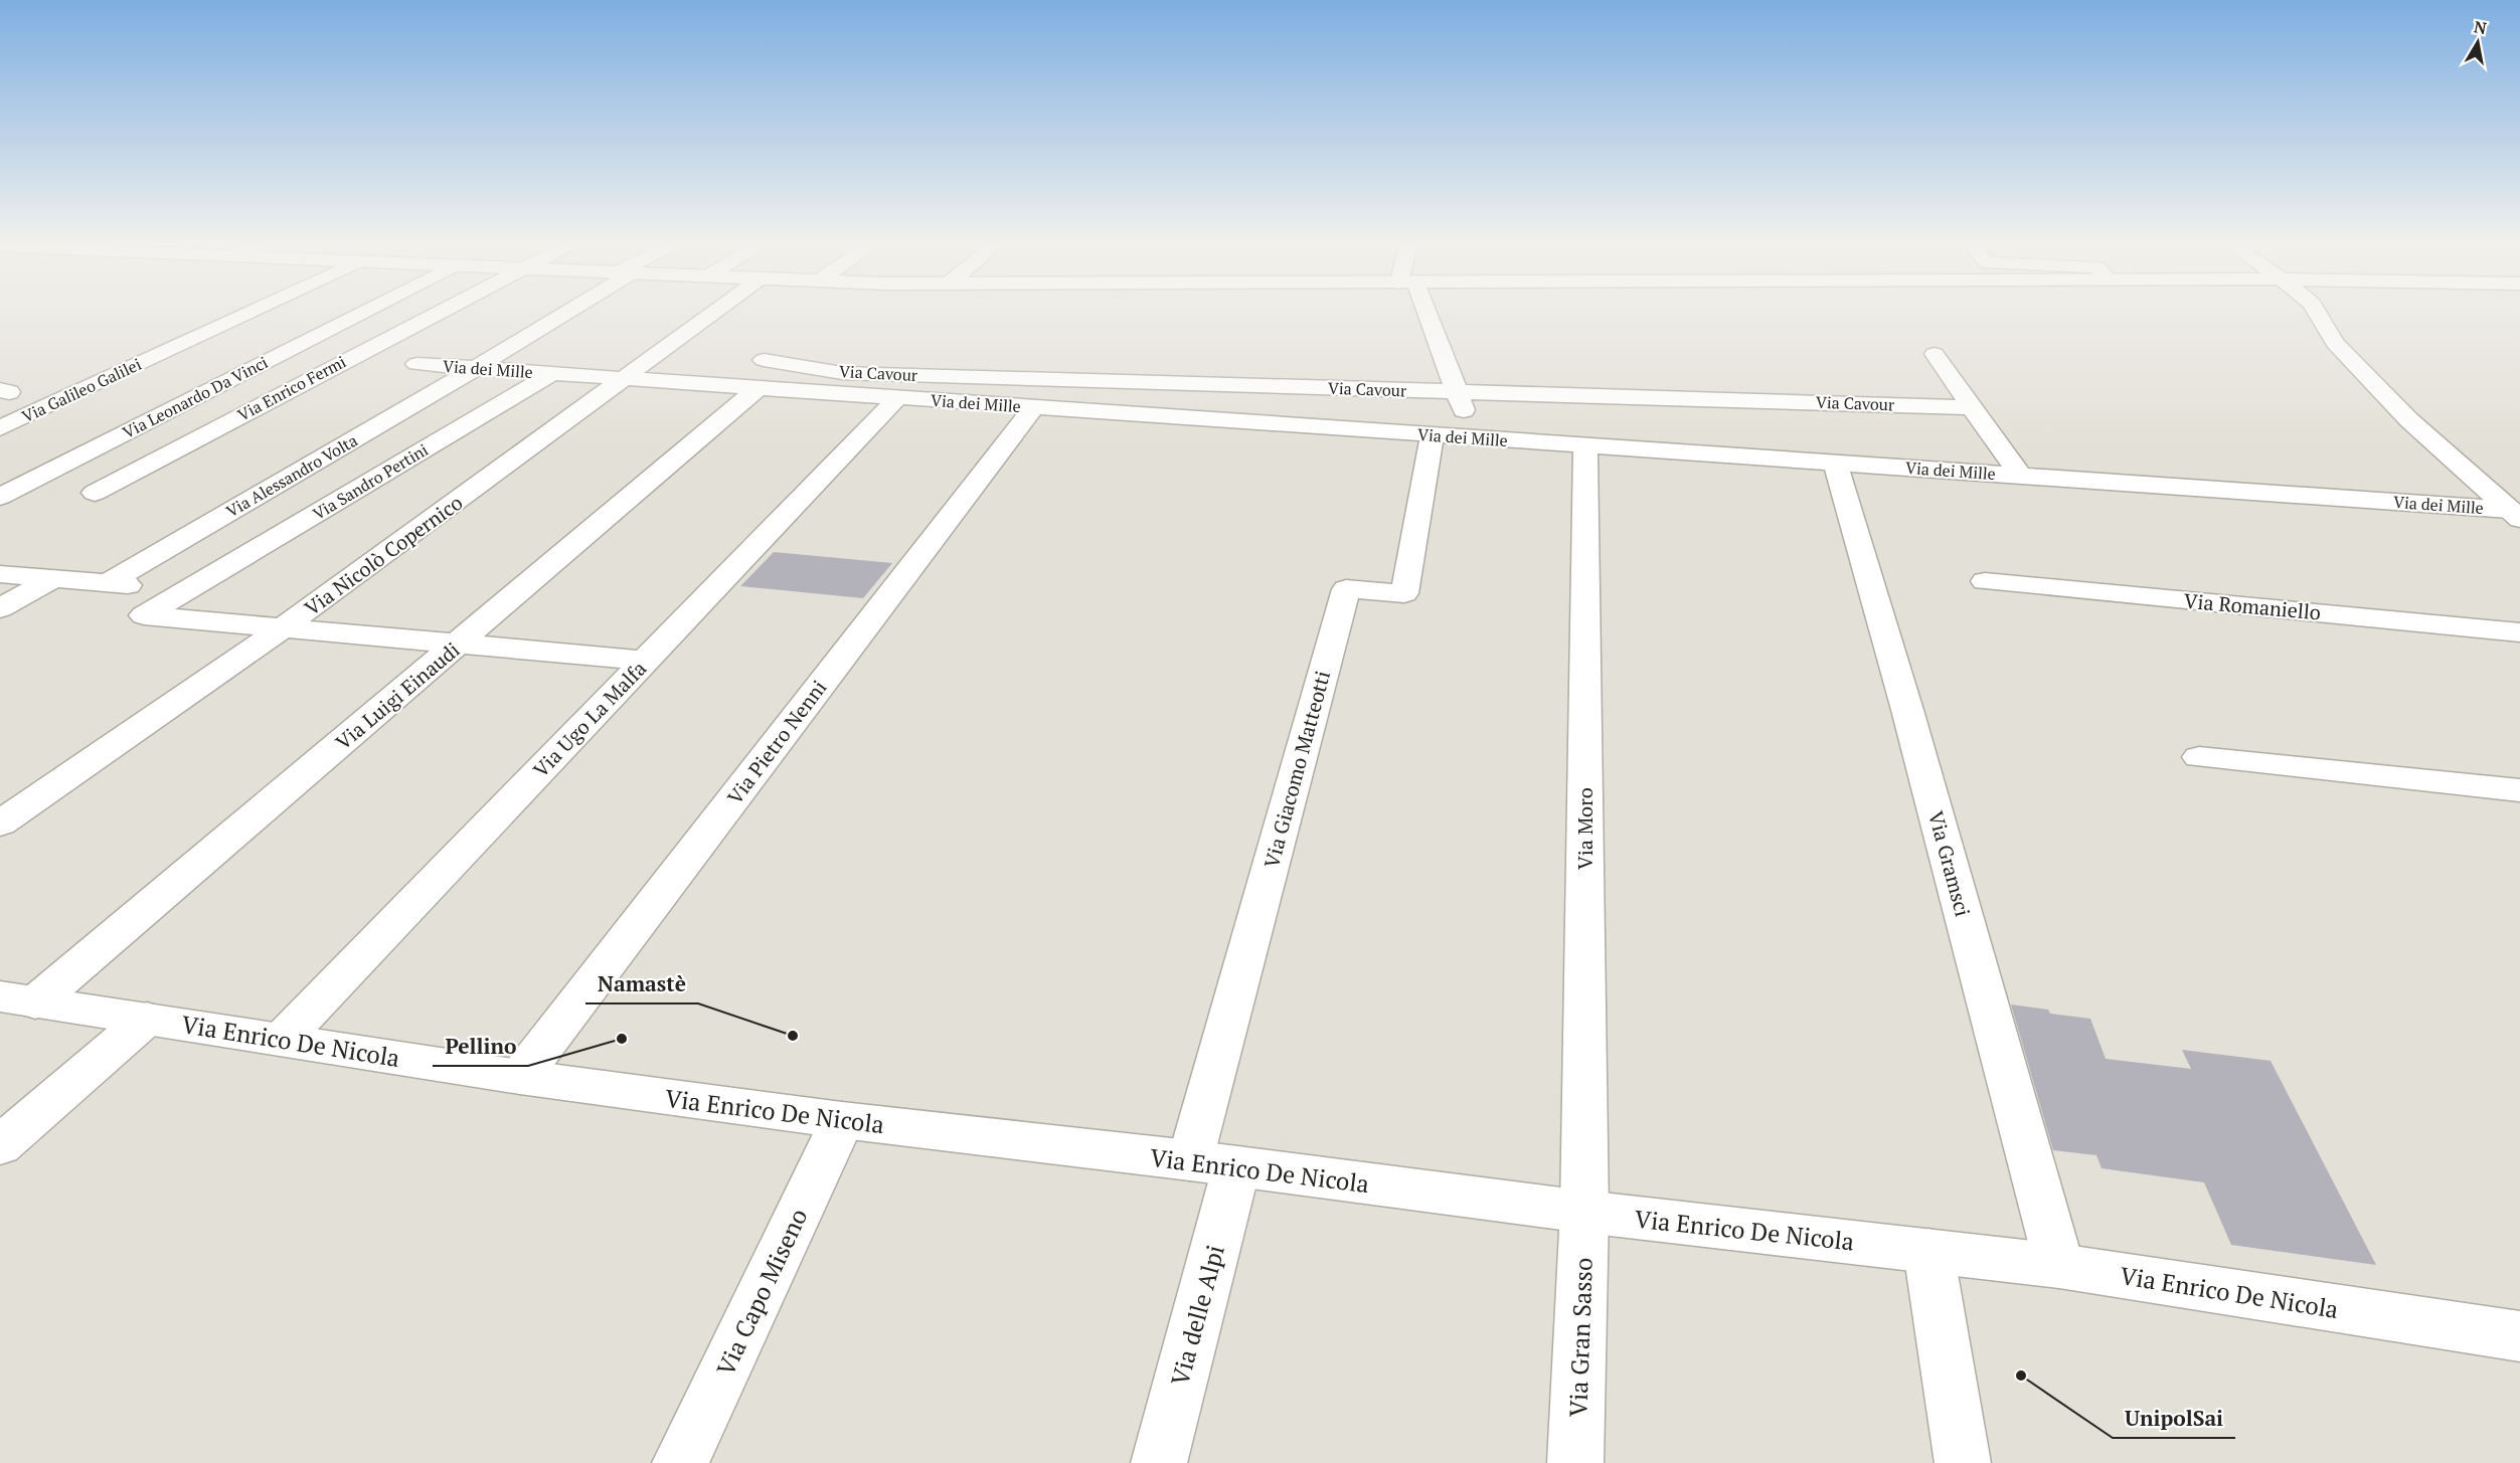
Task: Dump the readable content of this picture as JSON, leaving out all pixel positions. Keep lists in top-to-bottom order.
{
  "streets": {
    "street": [
      "Via dei Mille",
      "Via Cavour",
      "Via Enrico Fermi",
      "Via Galileo Galilei",
      "Via Leonardo Da Vinci",
      "Via Alessandro Volta",
      "Via Sandro Pertini",
      "Via Nicolò Copernico",
      "Via Romaniello",
      "Via Luigi Einaudi",
      "Via Ugo La Malfa",
      "Via Pietro Nenni",
      "Via Giacomo Matteotti",
      "Via Moro",
      "Via Gramsci",
      "Via Enrico De Nicola",
      "Via Capo Miseno",
      "Via delle Alpi",
      "Via Gran Sasso"
    ]
  },
  "crossings": [
    ["Via dei Mille", "Via Cavour"],
    ["Via dei Mille", "Via Alessandro Volta"],
    ["Via dei Mille", "Via Sandro Pertini"],
    ["Via dei Mille", "Via Nicolò Copernico"],
    ["Via dei Mille", "Via Luigi Einaudi"],
    ["Via dei Mille", "Via Ugo La Malfa"],
    ["Via dei Mille", "Via Pietro Nenni"],
    ["Via dei Mille", "Via Giacomo Matteotti"],
    ["Via dei Mille", "Via Moro"],
    ["Via dei Mille", "Via Gramsci"],
    ["Via Cavour", "Via Luigi Einaudi"],
    ["Via Sandro Pertini", "Via Nicolò Copernico"],
    ["Via Luigi Einaudi", "Via Enrico De Nicola"],
    ["Via Ugo La Malfa", "Via Enrico De Nicola"],
    ["Via Pietro Nenni", "Via Enrico De Nicola"],
    ["Via Giacomo Matteotti", "Via Enrico De Nicola"],
    ["Via Giacomo Matteotti", "Via delle Alpi"],
    ["Via Moro", "Via Enrico De Nicola"],
    ["Via Moro", "Via Gran Sasso"],
    ["Via Gramsci", "Via Enrico De Nicola"],
    ["Via Enrico De Nicola", "Via Capo Miseno"],
    ["Via Enrico De Nicola", "Via delle Alpi"],
    ["Via Enrico De Nicola", "Via Gran Sasso"]
  ],
  "places": ["Namastè", "Pellino", "UnipolSai"],
  "north": "top"
}
